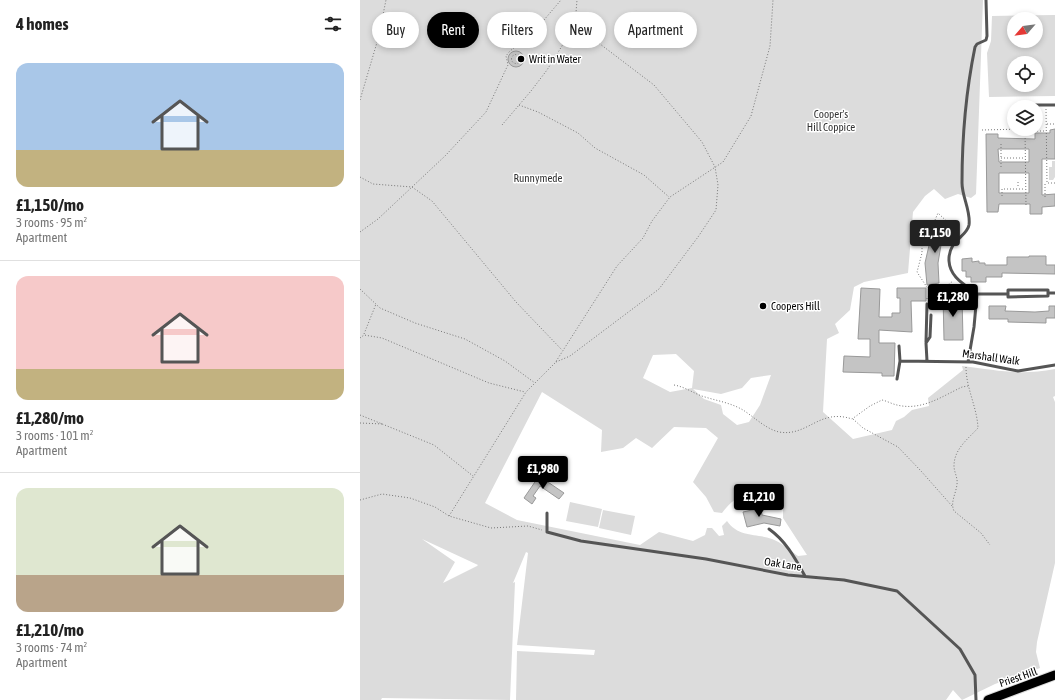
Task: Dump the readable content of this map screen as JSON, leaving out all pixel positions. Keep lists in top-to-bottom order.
{
  "streets": {
    "main road": ["Priest Hill"],
    "lane": ["Marshall Walk", "Oak Lane"]
  },
  "parks": ["Cooper's Hill Coppice", "Runnymede"],
  "places": ["Writ in Water", "Coopers Hill"],
  "north": "bottom left",
  "page": {
    "heading": "4 homes",
    "chip": [
      "Buy",
      "Rent",
      "Filters",
      "New",
      "Apartment"
    ],
    "list": [
      {
        "name": "£1,150/mo",
        "note": "3 rooms · 95 m² · Apartment"
      },
      {
        "name": "£1,280/mo",
        "note": "3 rooms · 101 m² · Apartment"
      },
      {
        "name": "£1,210/mo",
        "note": "3 rooms · 74 m² · Apartment"
      }
    ],
    "price": [
      "£1,150",
      "£1,280",
      "£1,980",
      "£1,210"
    ]
  }
}
